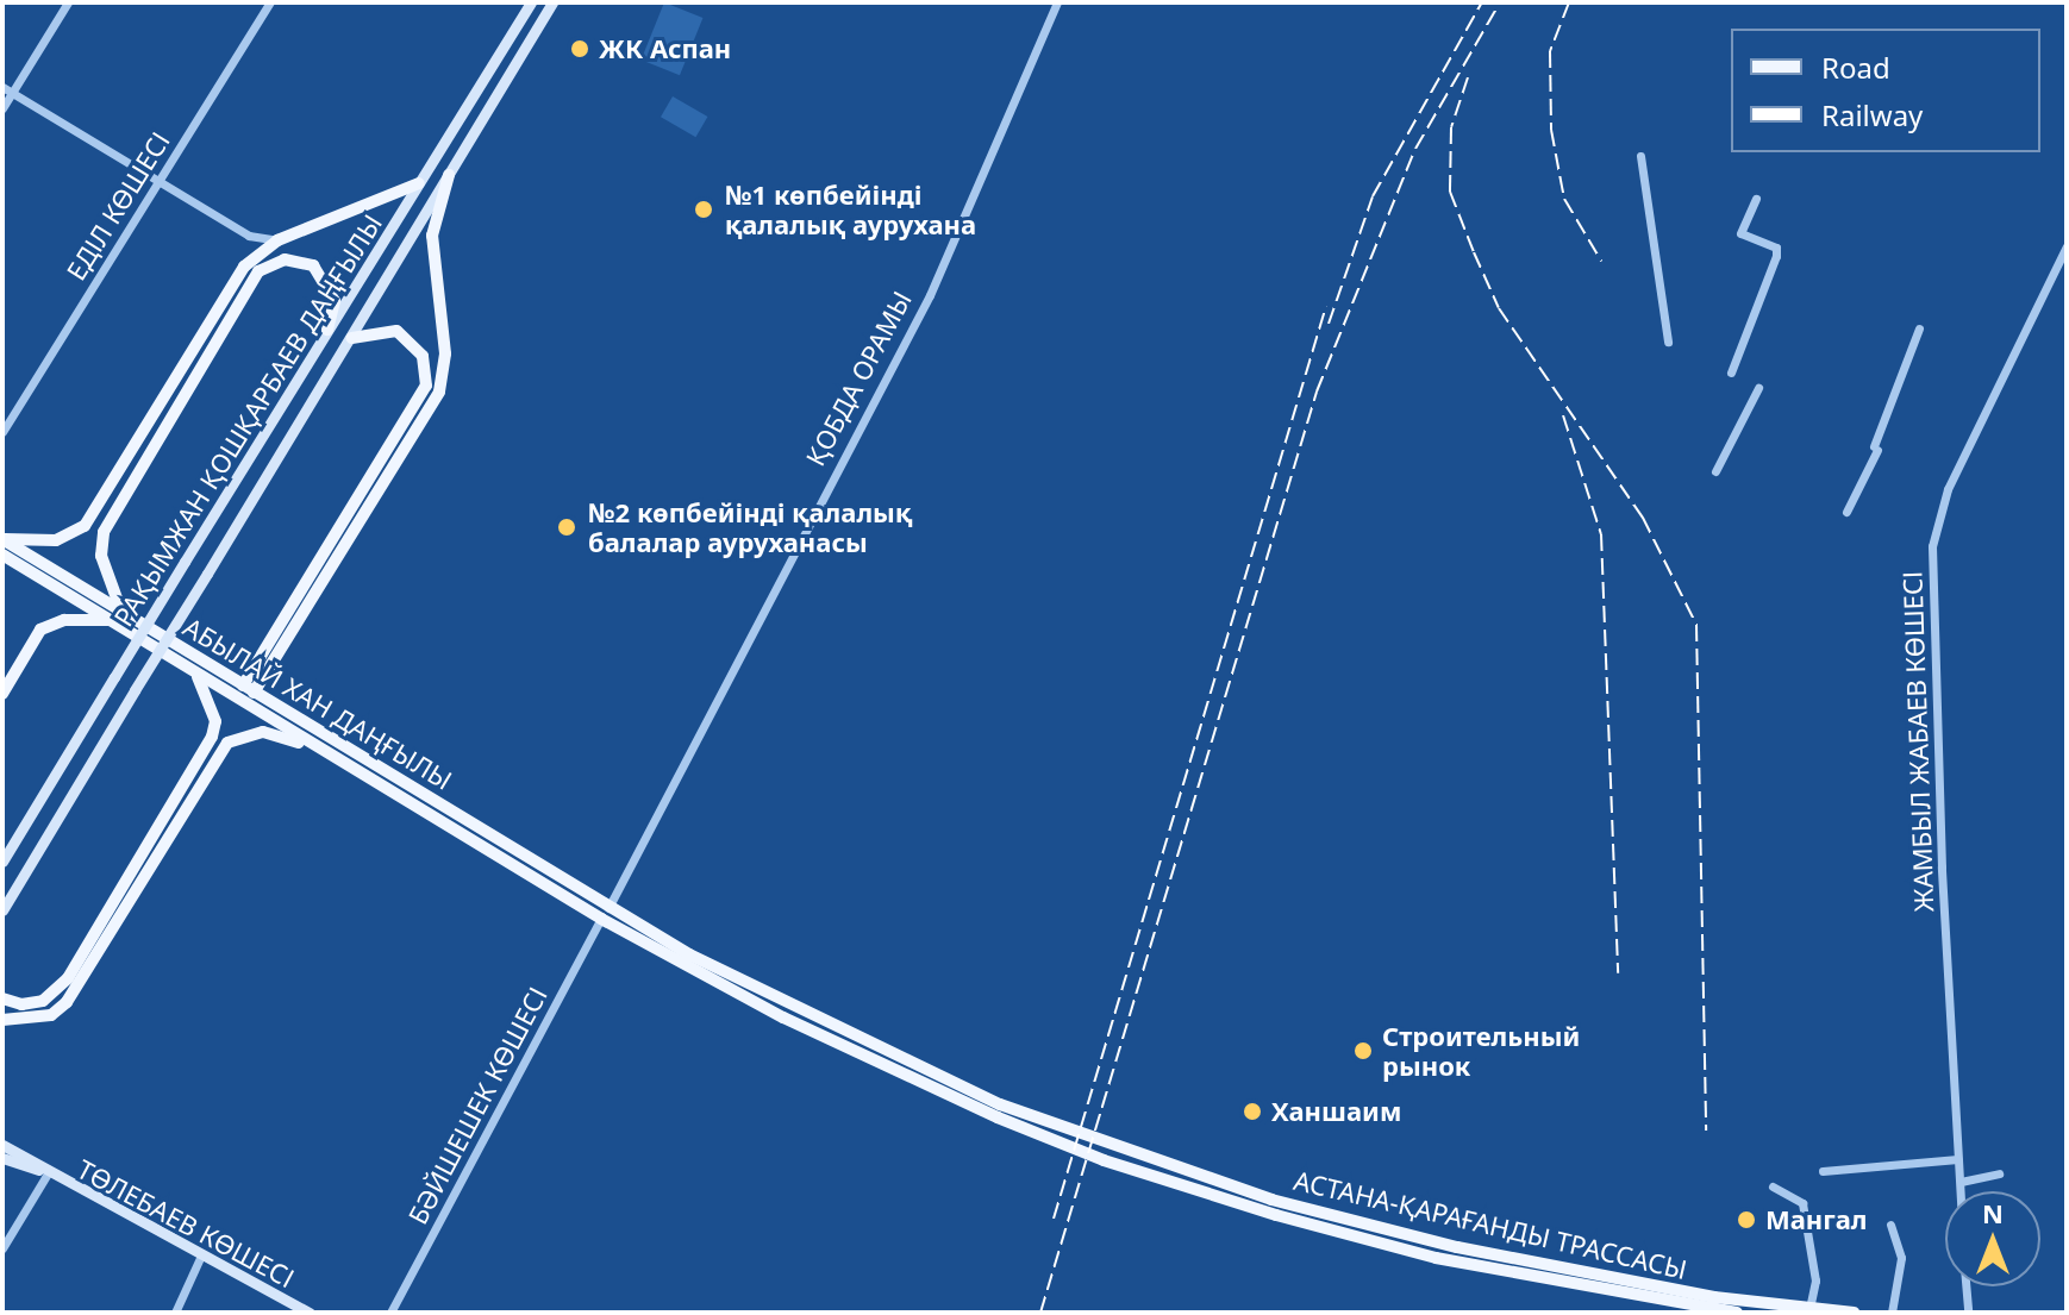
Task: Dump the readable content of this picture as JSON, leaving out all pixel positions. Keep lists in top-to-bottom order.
{
  "streets": {
    "main road": [
      "РАҚЫМЖАН ҚОШҚАРБАЕВ ДАҢҒЫЛЫ",
      "АБЫЛАЙ ХАН ДАҢҒЫЛЫ",
      "ТӨЛЕБАЕВ КӨШЕСІ",
      "АСТАНА-ҚАРАҒАНДЫ ТРАССАСЫ"
    ],
    "street": [
      "ЕДІЛ КӨШЕСІ",
      "ҚОБДА ОРАМЫ",
      "ЖАМБЫЛ ЖАБАЕВ КӨШЕСІ",
      "БӘЙШЕШЕК КӨШЕСІ"
    ]
  },
  "crossings": [
    ["ҚОБДА ОРАМЫ", "АБЫЛАЙ ХАН ДАҢҒЫЛЫ"],
    ["ҚОБДА ОРАМЫ", "БӘЙШЕШЕК КӨШЕСІ"],
    ["ҚОБДА ОРАМЫ", "АСТАНА-ҚАРАҒАНДЫ ТРАССАСЫ"],
    ["АБЫЛАЙ ХАН ДАҢҒЫЛЫ", "БӘЙШЕШЕК КӨШЕСІ"],
    ["АБЫЛАЙ ХАН ДАҢҒЫЛЫ", "АСТАНА-ҚАРАҒАНДЫ ТРАССАСЫ"],
    ["БӘЙШЕШЕК КӨШЕСІ", "АСТАНА-ҚАРАҒАНДЫ ТРАССАСЫ"]
  ],
  "places": [
    "ЖК Аспан",
    "№1 көпбейінді қалалық аурухана",
    "№2 көпбейінді қалалық балалар ауруханасы",
    "Строительный рынок",
    "Ханшаим",
    "Мангал"
  ],
  "legend": ["Road", "Railway"],
  "north": "top"
}
